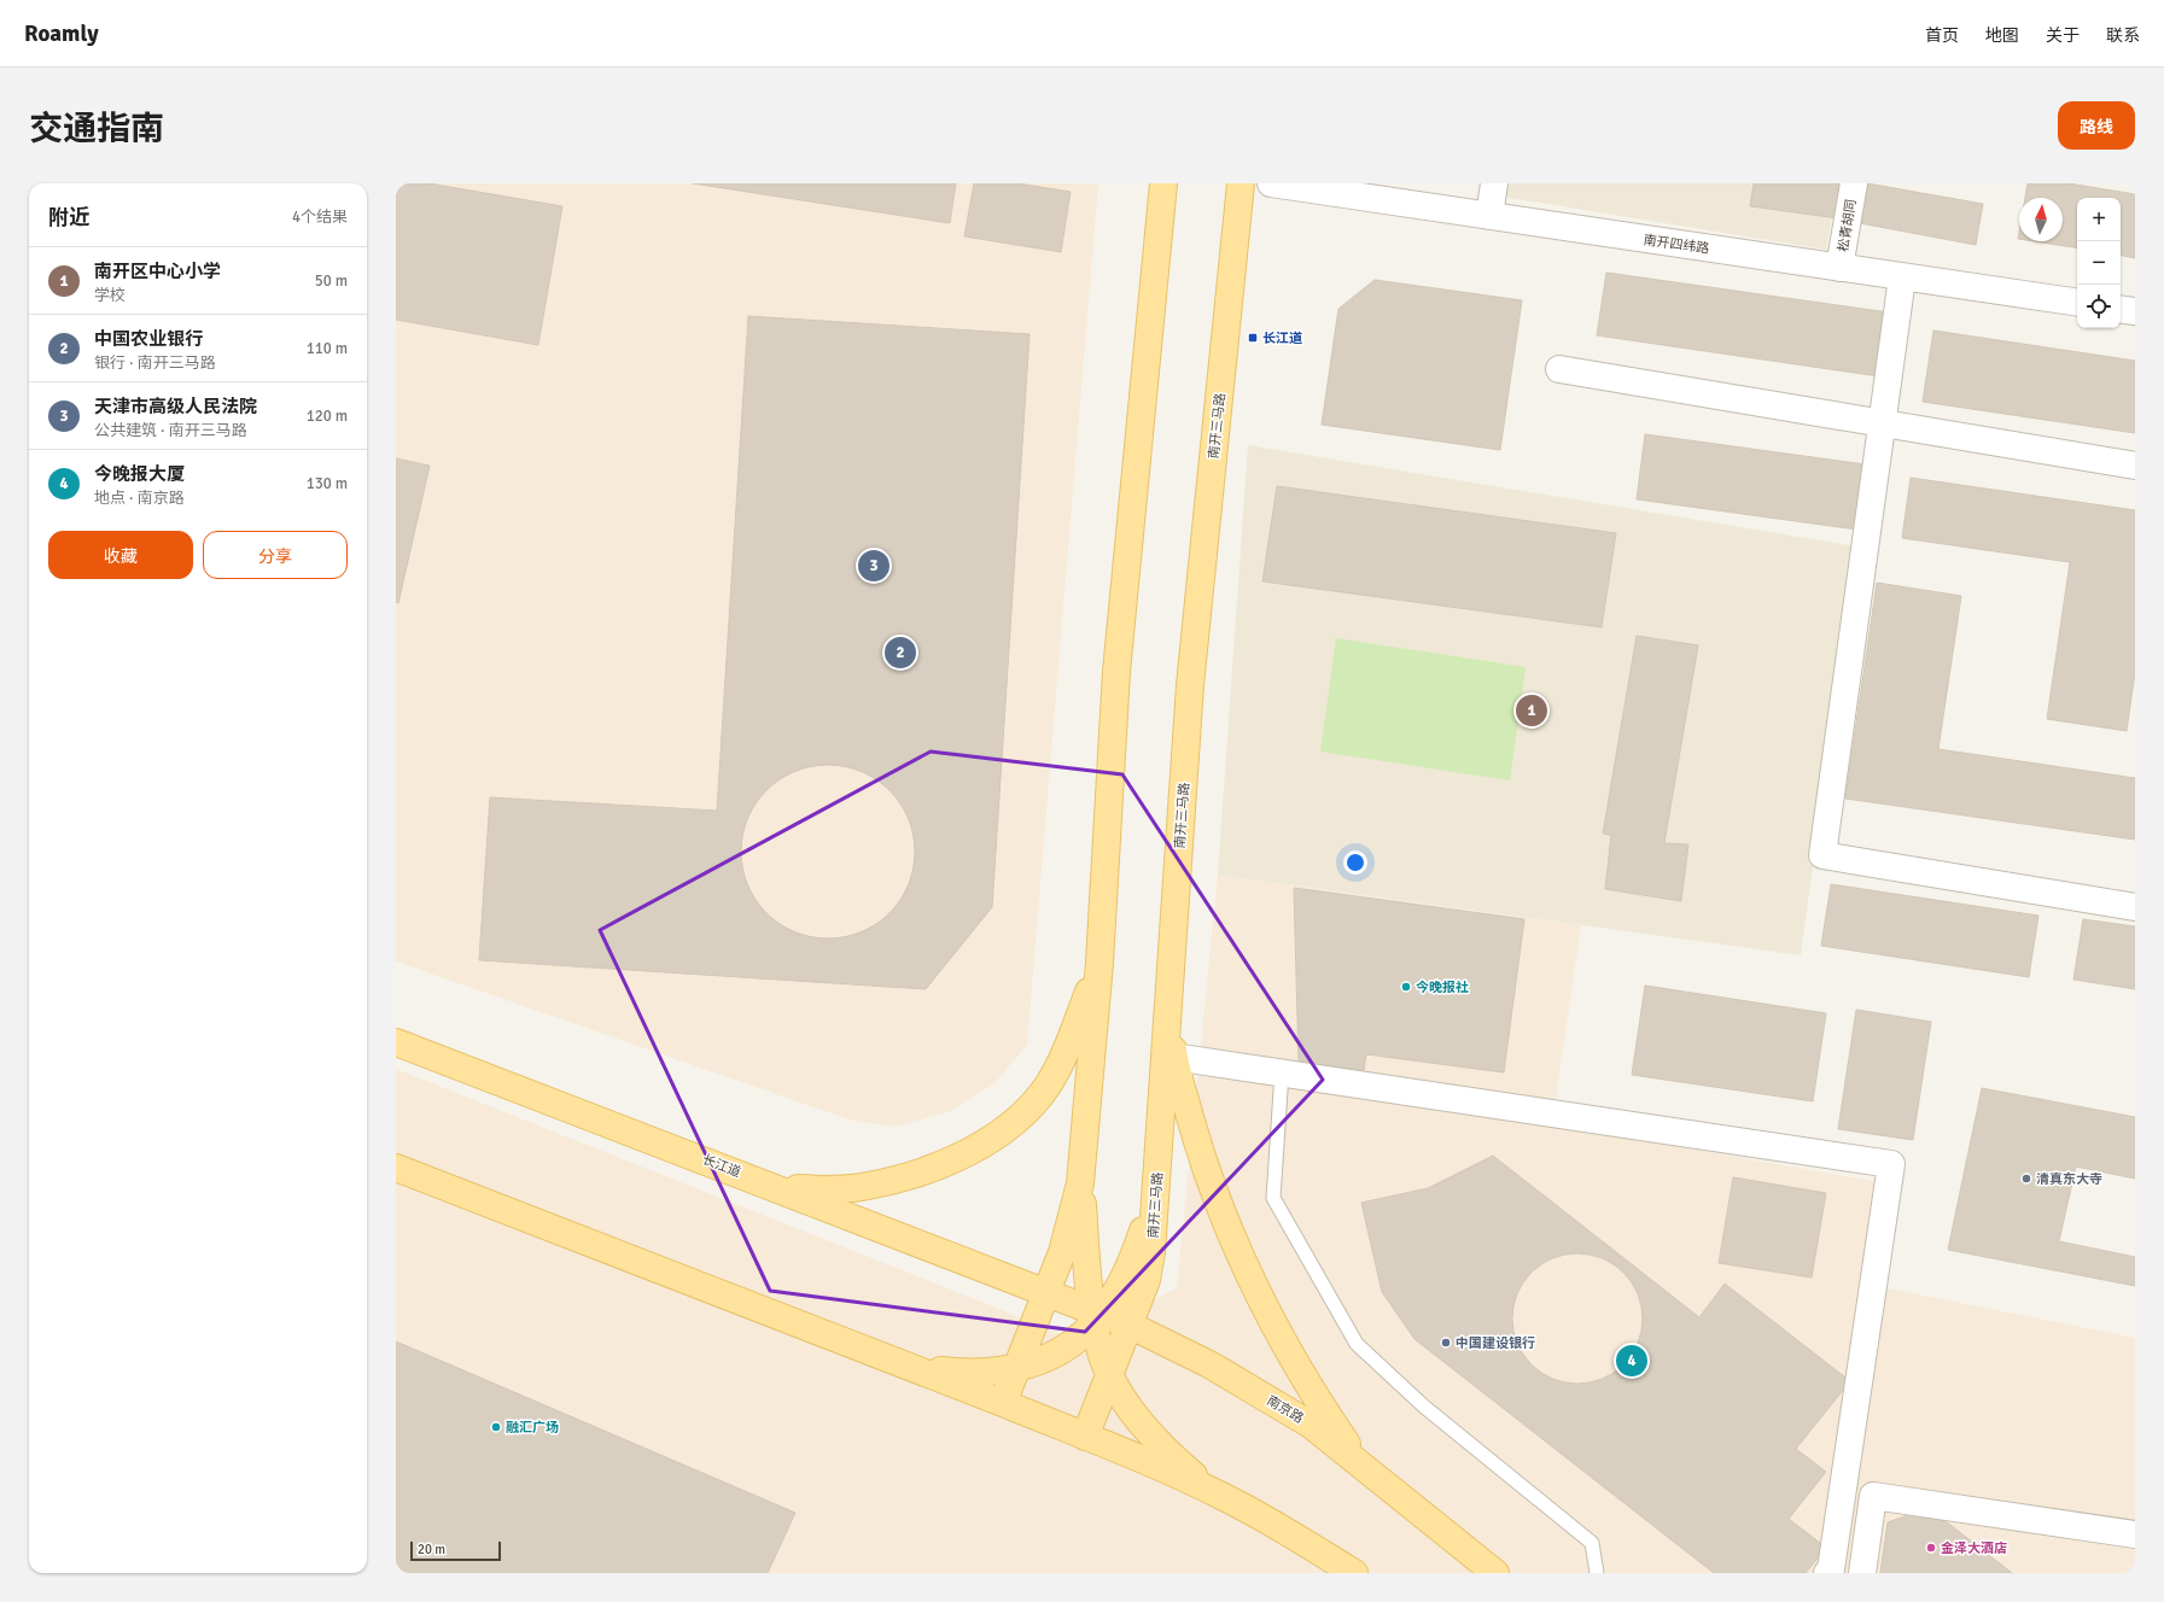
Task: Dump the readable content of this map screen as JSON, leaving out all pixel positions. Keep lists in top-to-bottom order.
{
  "streets": {
    "main road": ["南开三马路", "长江道", "南京路"],
    "street": ["松青胡同", "南开四纬路"]
  },
  "crossings": [
    ["松青胡同", "南开四纬路"],
    ["南开三马路", "南京路"],
    ["长江道", "南京路"]
  ],
  "places": {
    "transit": ["长江道"],
    "other": [
      "今晚报社",
      "清真东大寺",
      "中国建设银行",
      "融汇广场",
      "金泽大酒店"
    ]
  },
  "scale_bar": "20 m",
  "north": "top",
  "page": {
    "header": "Roamly",
    "nav": [
      "首页",
      "地图",
      "关于",
      "联系"
    ],
    "title": "交通指南",
    "buttons": [
      "路线",
      ["收藏", "分享"]
    ],
    "heading": ["附近", "4个结果"],
    "map_buttons": ["+", "−"],
    "list": [
      {
        "mark": "1",
        "name": "南开区中心小学",
        "note": "学校",
        "value": "50 m"
      },
      {
        "mark": "2",
        "name": "中国农业银行",
        "note": "银行 · 南开三马路",
        "value": "110 m"
      },
      {
        "mark": "3",
        "name": "天津市高级人民法院",
        "note": "公共建筑 · 南开三马路",
        "value": "120 m"
      },
      {
        "mark": "4",
        "name": "今晚报大厦",
        "note": "地点 · 南京路",
        "value": "130 m"
      }
    ],
    "pins": [
      "3",
      "2",
      "1",
      "4"
    ],
    "scale": "20 m"
  }
}
